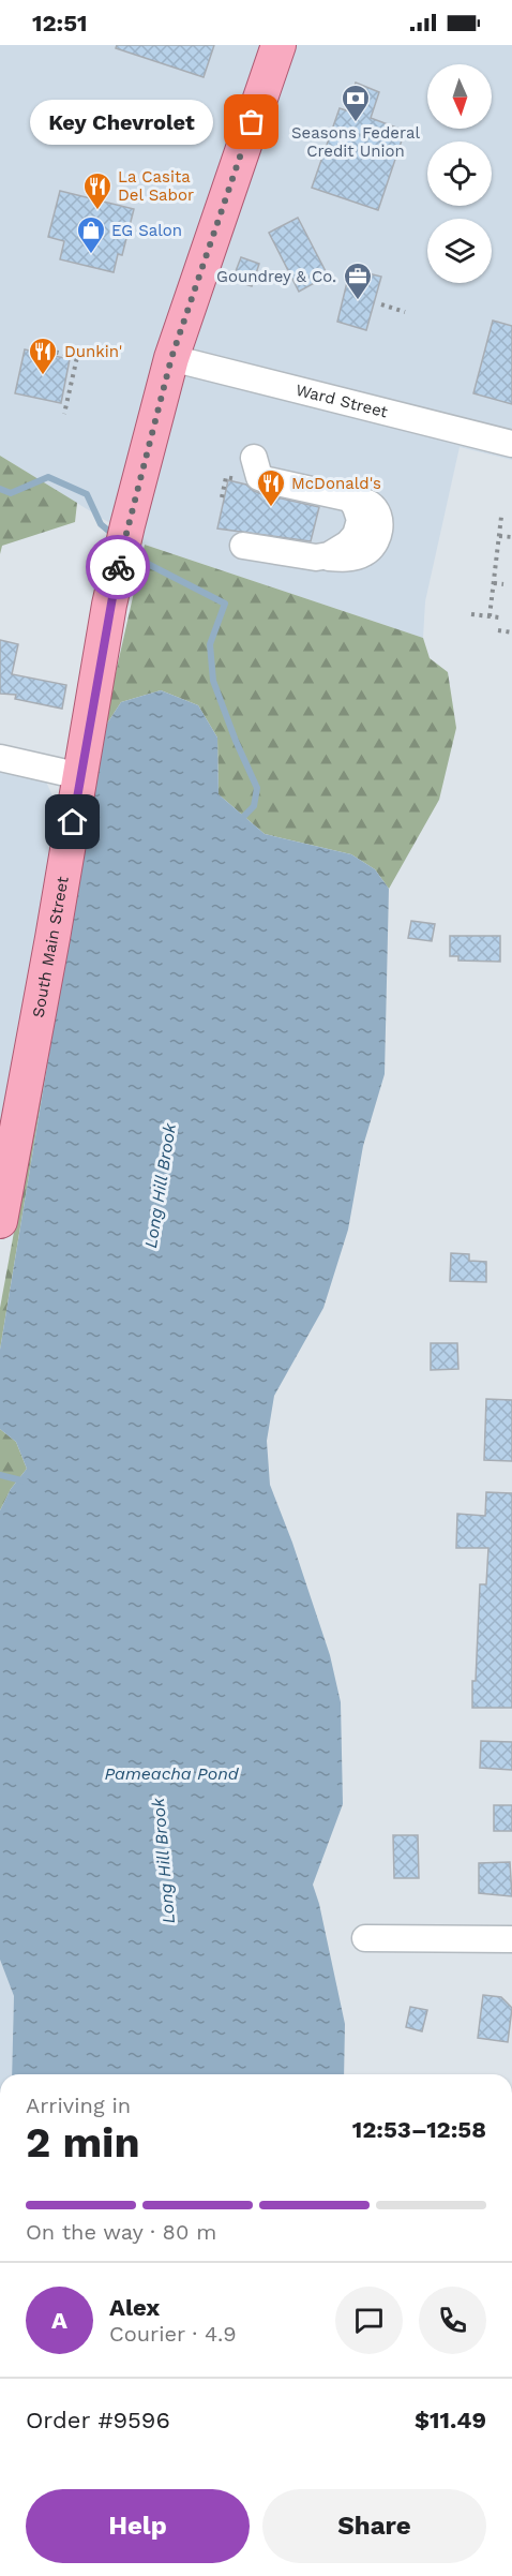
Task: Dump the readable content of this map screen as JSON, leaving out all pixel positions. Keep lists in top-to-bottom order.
{
  "streets": {
    "main road": ["South Main Street"],
    "street": ["Ward Street"]
  },
  "crossings": [
    ["Ward Street", "South Main Street"]
  ],
  "water": ["Long Hill Brook", "Pameacha Pond"],
  "places": {
    "other": ["Key Chevrolet"],
    "bank": ["Seasons Federal Credit Union"],
    "restaurant": ["La Casita Del Sabor", "Dunkin'", "McDonald's"],
    "shop": ["EG Salon"],
    "office": ["Goundrey & Co."]
  },
  "north": "bottom",
  "page": {
    "status": "12:51",
    "bubble": "Key Chevrolet",
    "heading": ["2 min", "Arriving in", "12:53–12:58"],
    "panel": [
      "Alex",
      "Courier · 4.9",
      "Order #9596",
      "$11.49"
    ],
    "bar": "On the way · 80 m",
    "round": "A",
    "buttons": ["Help", "Share"]
  }
}
